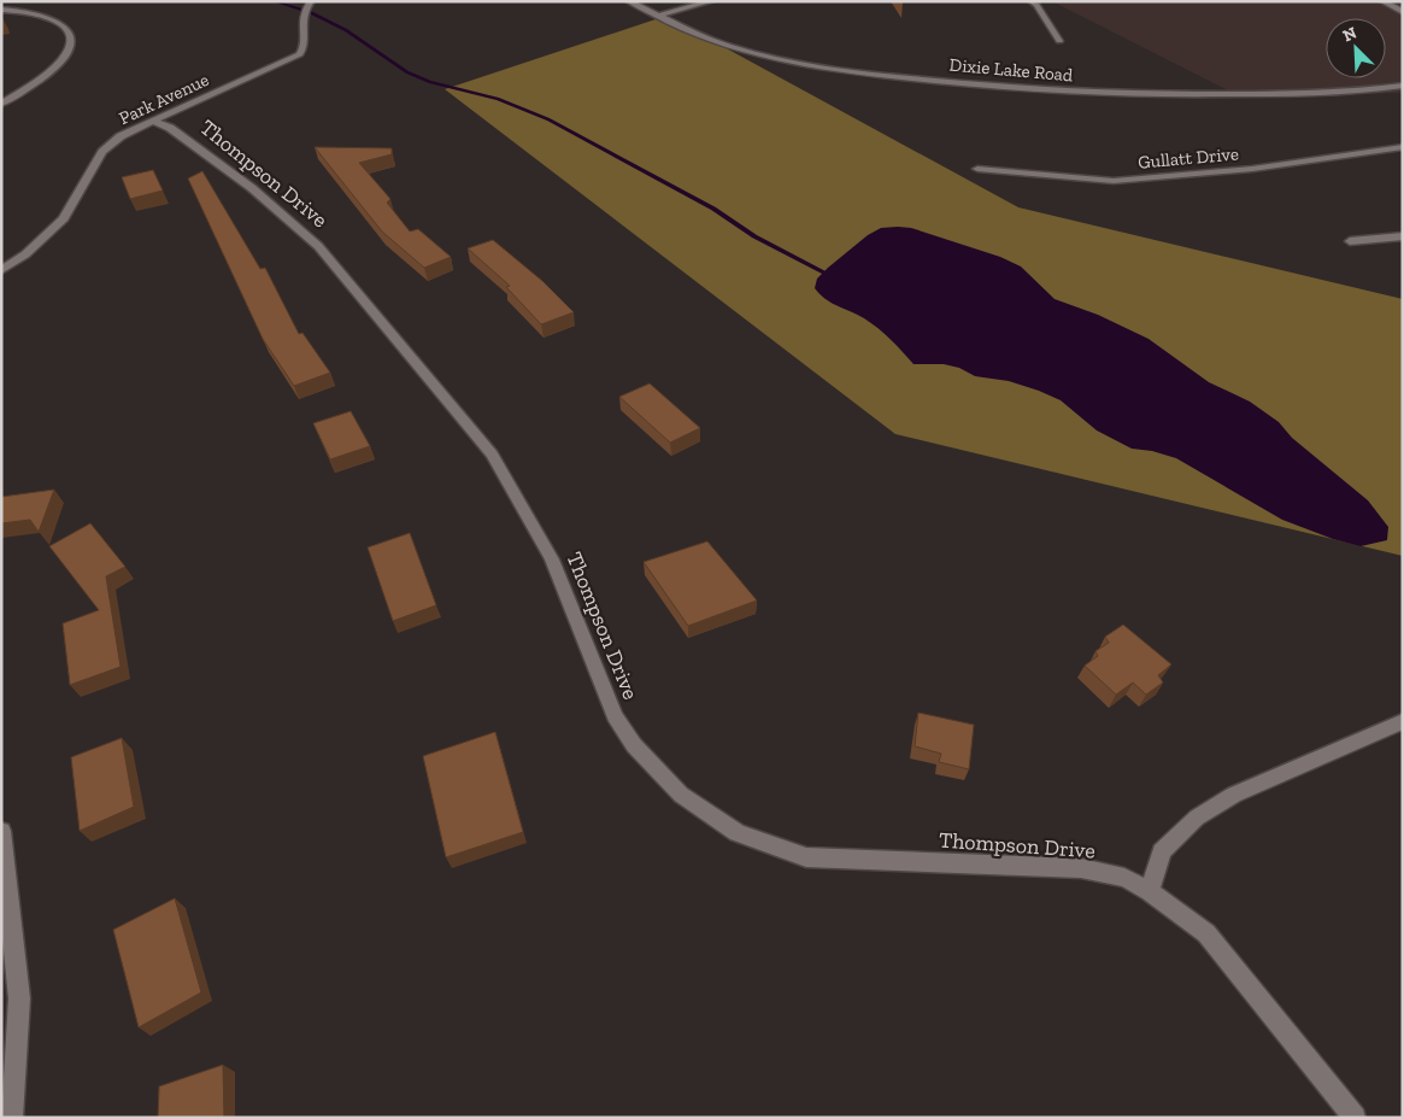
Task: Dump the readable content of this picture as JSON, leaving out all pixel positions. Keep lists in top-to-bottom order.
{
  "streets": {
    "street": [
      "Dixie Lake Road",
      "Park Avenue",
      "Gullatt Drive",
      "Thompson Drive"
    ]
  },
  "crossings": [
    ["Park Avenue", "Thompson Drive"]
  ],
  "north": "top left"
}
